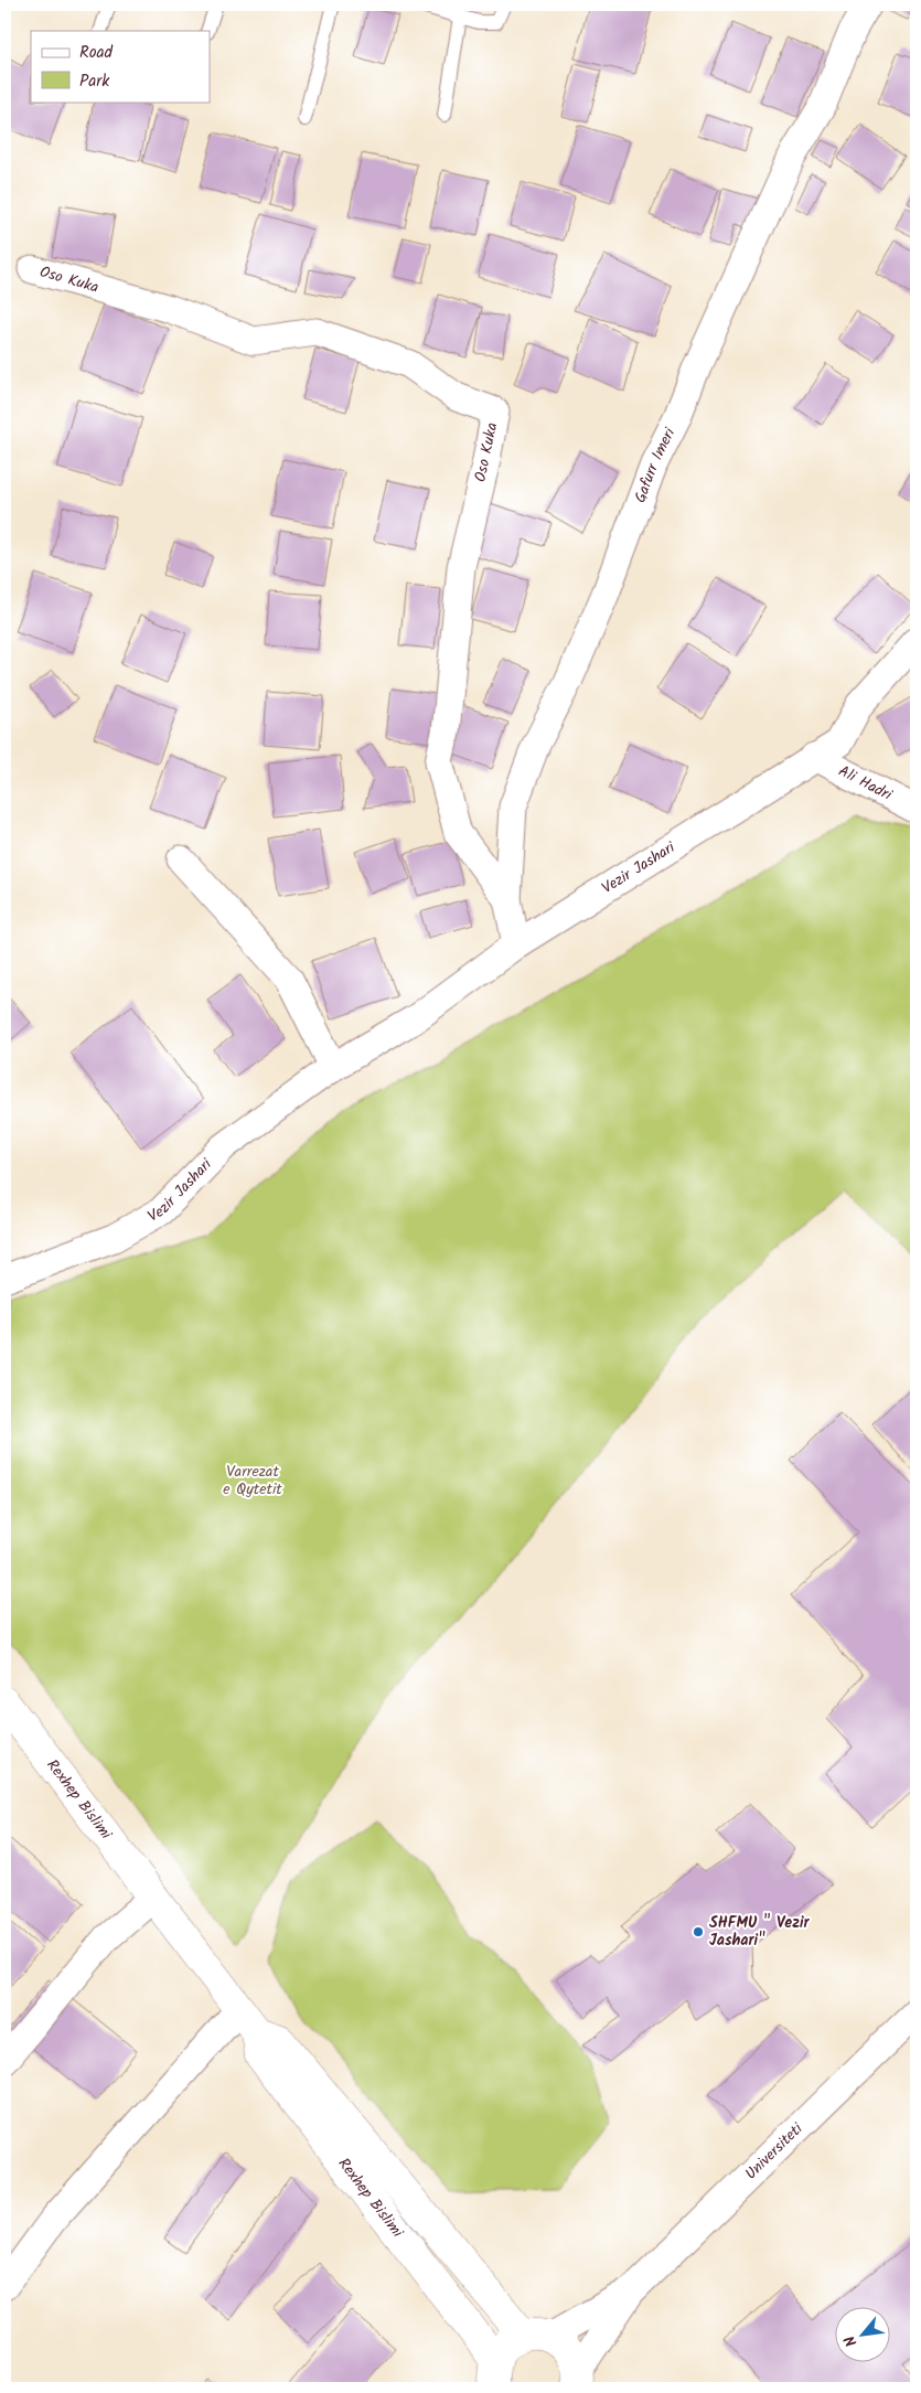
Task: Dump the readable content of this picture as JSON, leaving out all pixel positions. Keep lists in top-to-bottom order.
{
  "streets": {
    "main road": ["Rexhep Bislimi"],
    "street": [
      "Oso Kuka",
      "Gafurr Imeri",
      "Ali Hadri",
      "Vezir Jashari",
      "Universiteti"
    ]
  },
  "crossings": [
    ["Oso Kuka", "Gafurr Imeri"],
    ["Gafurr Imeri", "Vezir Jashari"],
    ["Ali Hadri", "Vezir Jashari"]
  ],
  "parks": ["Varrezat e Qytetit"],
  "places": ["SHFMU \" Vezir Jashari\""],
  "legend": ["Road", "Park"],
  "north": "bottom left"
}
